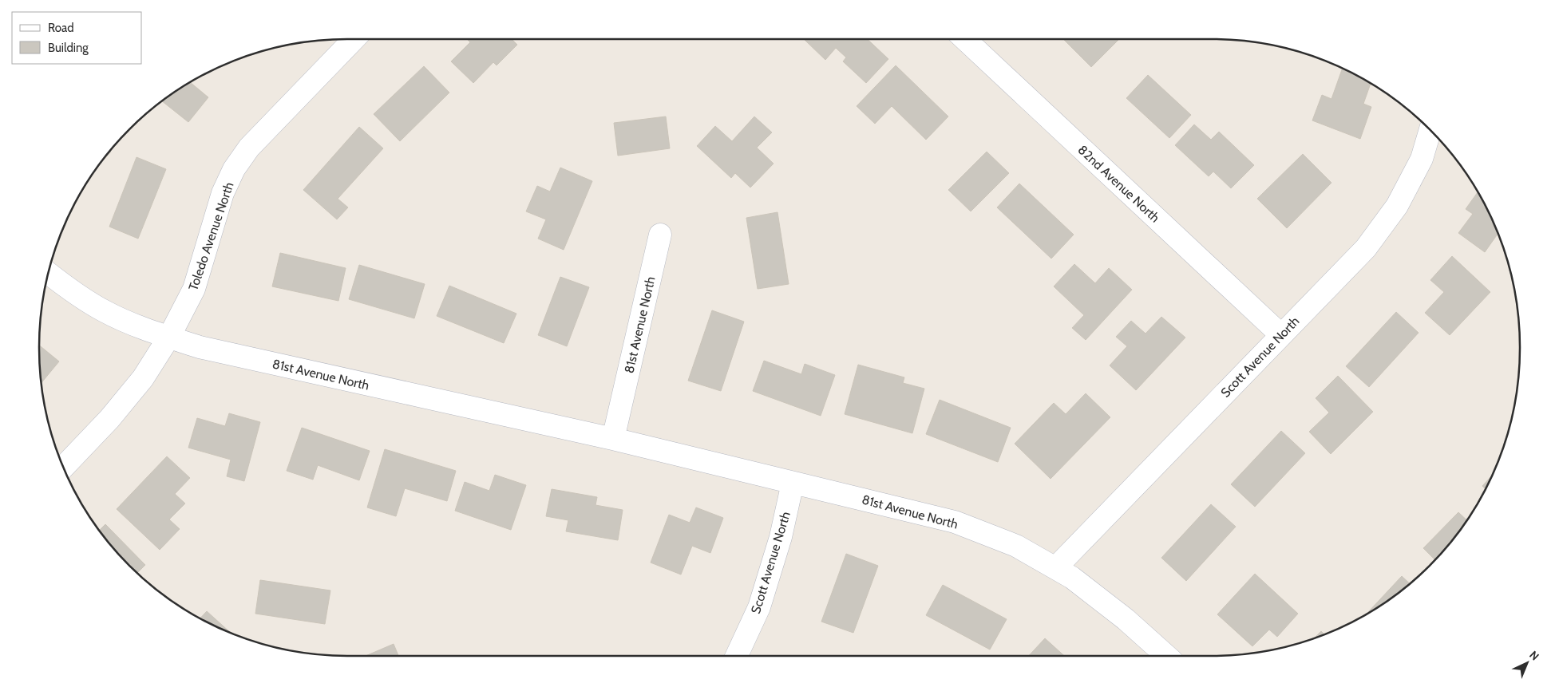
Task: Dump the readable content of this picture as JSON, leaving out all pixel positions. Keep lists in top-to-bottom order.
{
  "streets": {
    "street": [
      "82nd Avenue North",
      "Toledo Avenue North",
      "81st Avenue North",
      "Scott Avenue North"
    ]
  },
  "crossings": [
    ["82nd Avenue North", "Scott Avenue North"],
    ["Toledo Avenue North", "81st Avenue North"],
    ["81st Avenue North", "Scott Avenue North"]
  ],
  "legend": ["Road", "Building"],
  "north": "top right"
}
